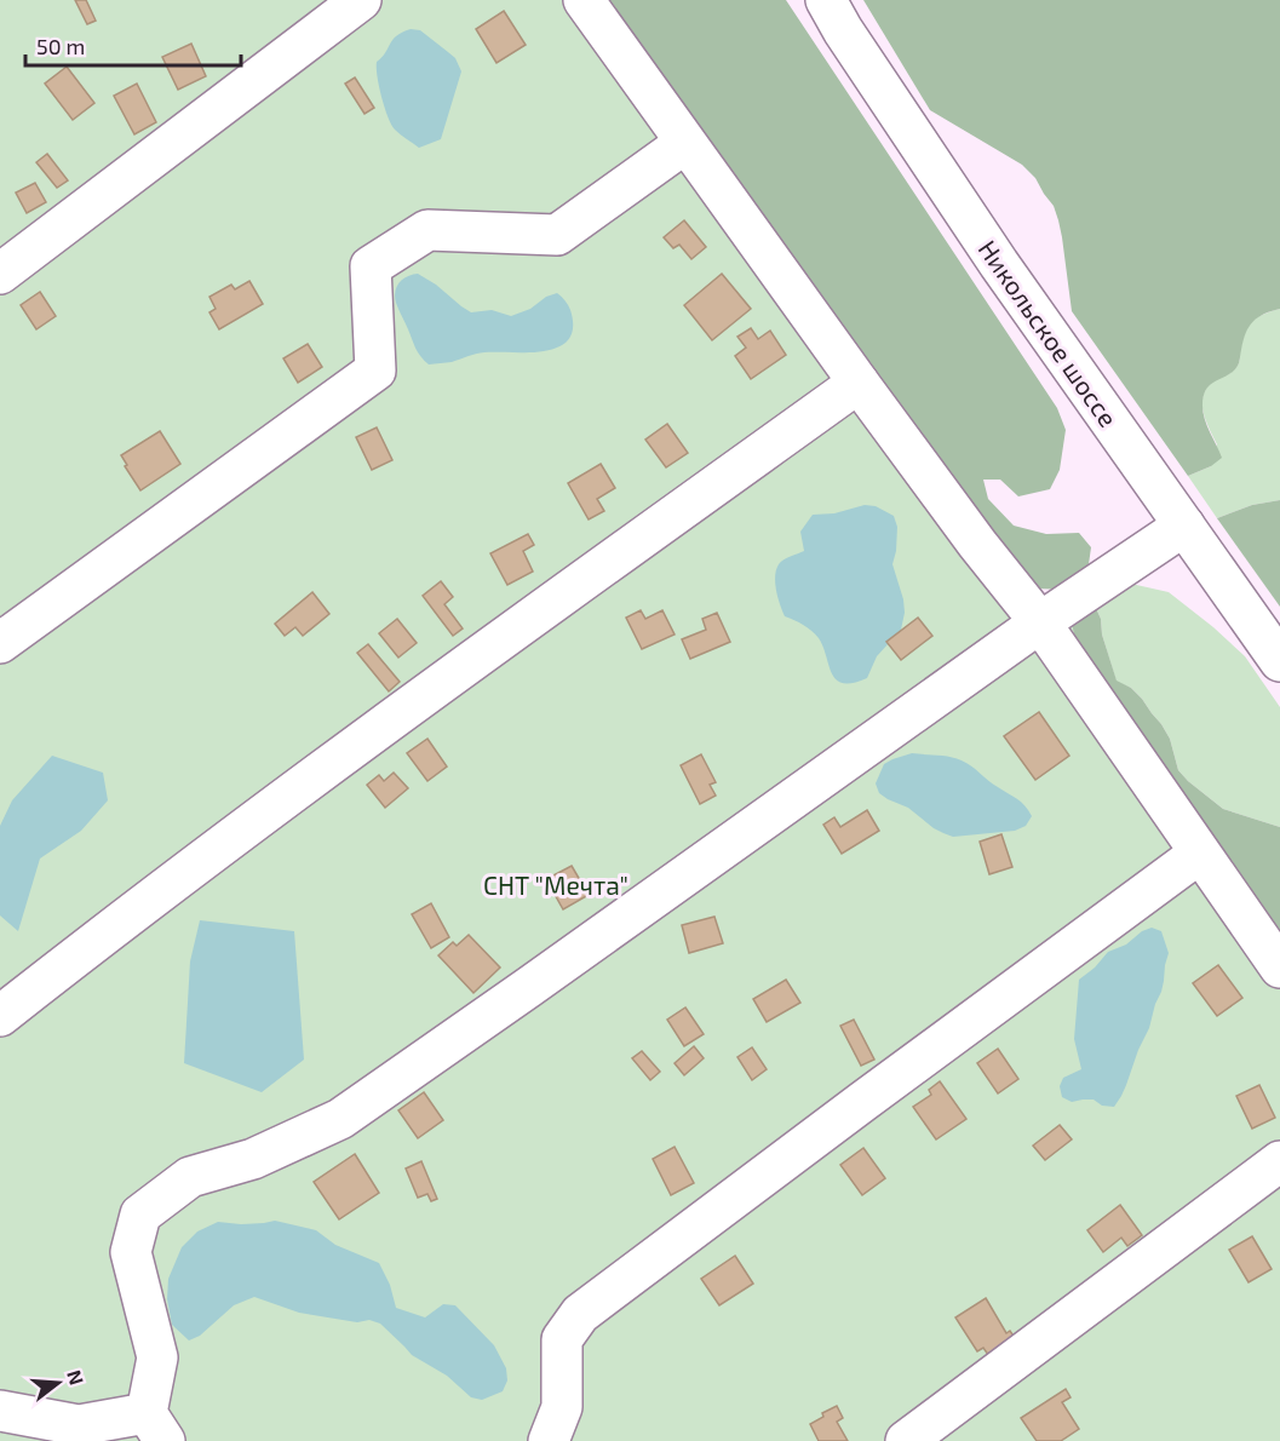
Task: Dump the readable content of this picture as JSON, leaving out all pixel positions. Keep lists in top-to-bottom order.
{
  "streets": {
    "street": ["Никольское шоссе"]
  },
  "parks": ["СНТ \"Мечта\""],
  "scale_bar": "50 m",
  "north": "right"
}
